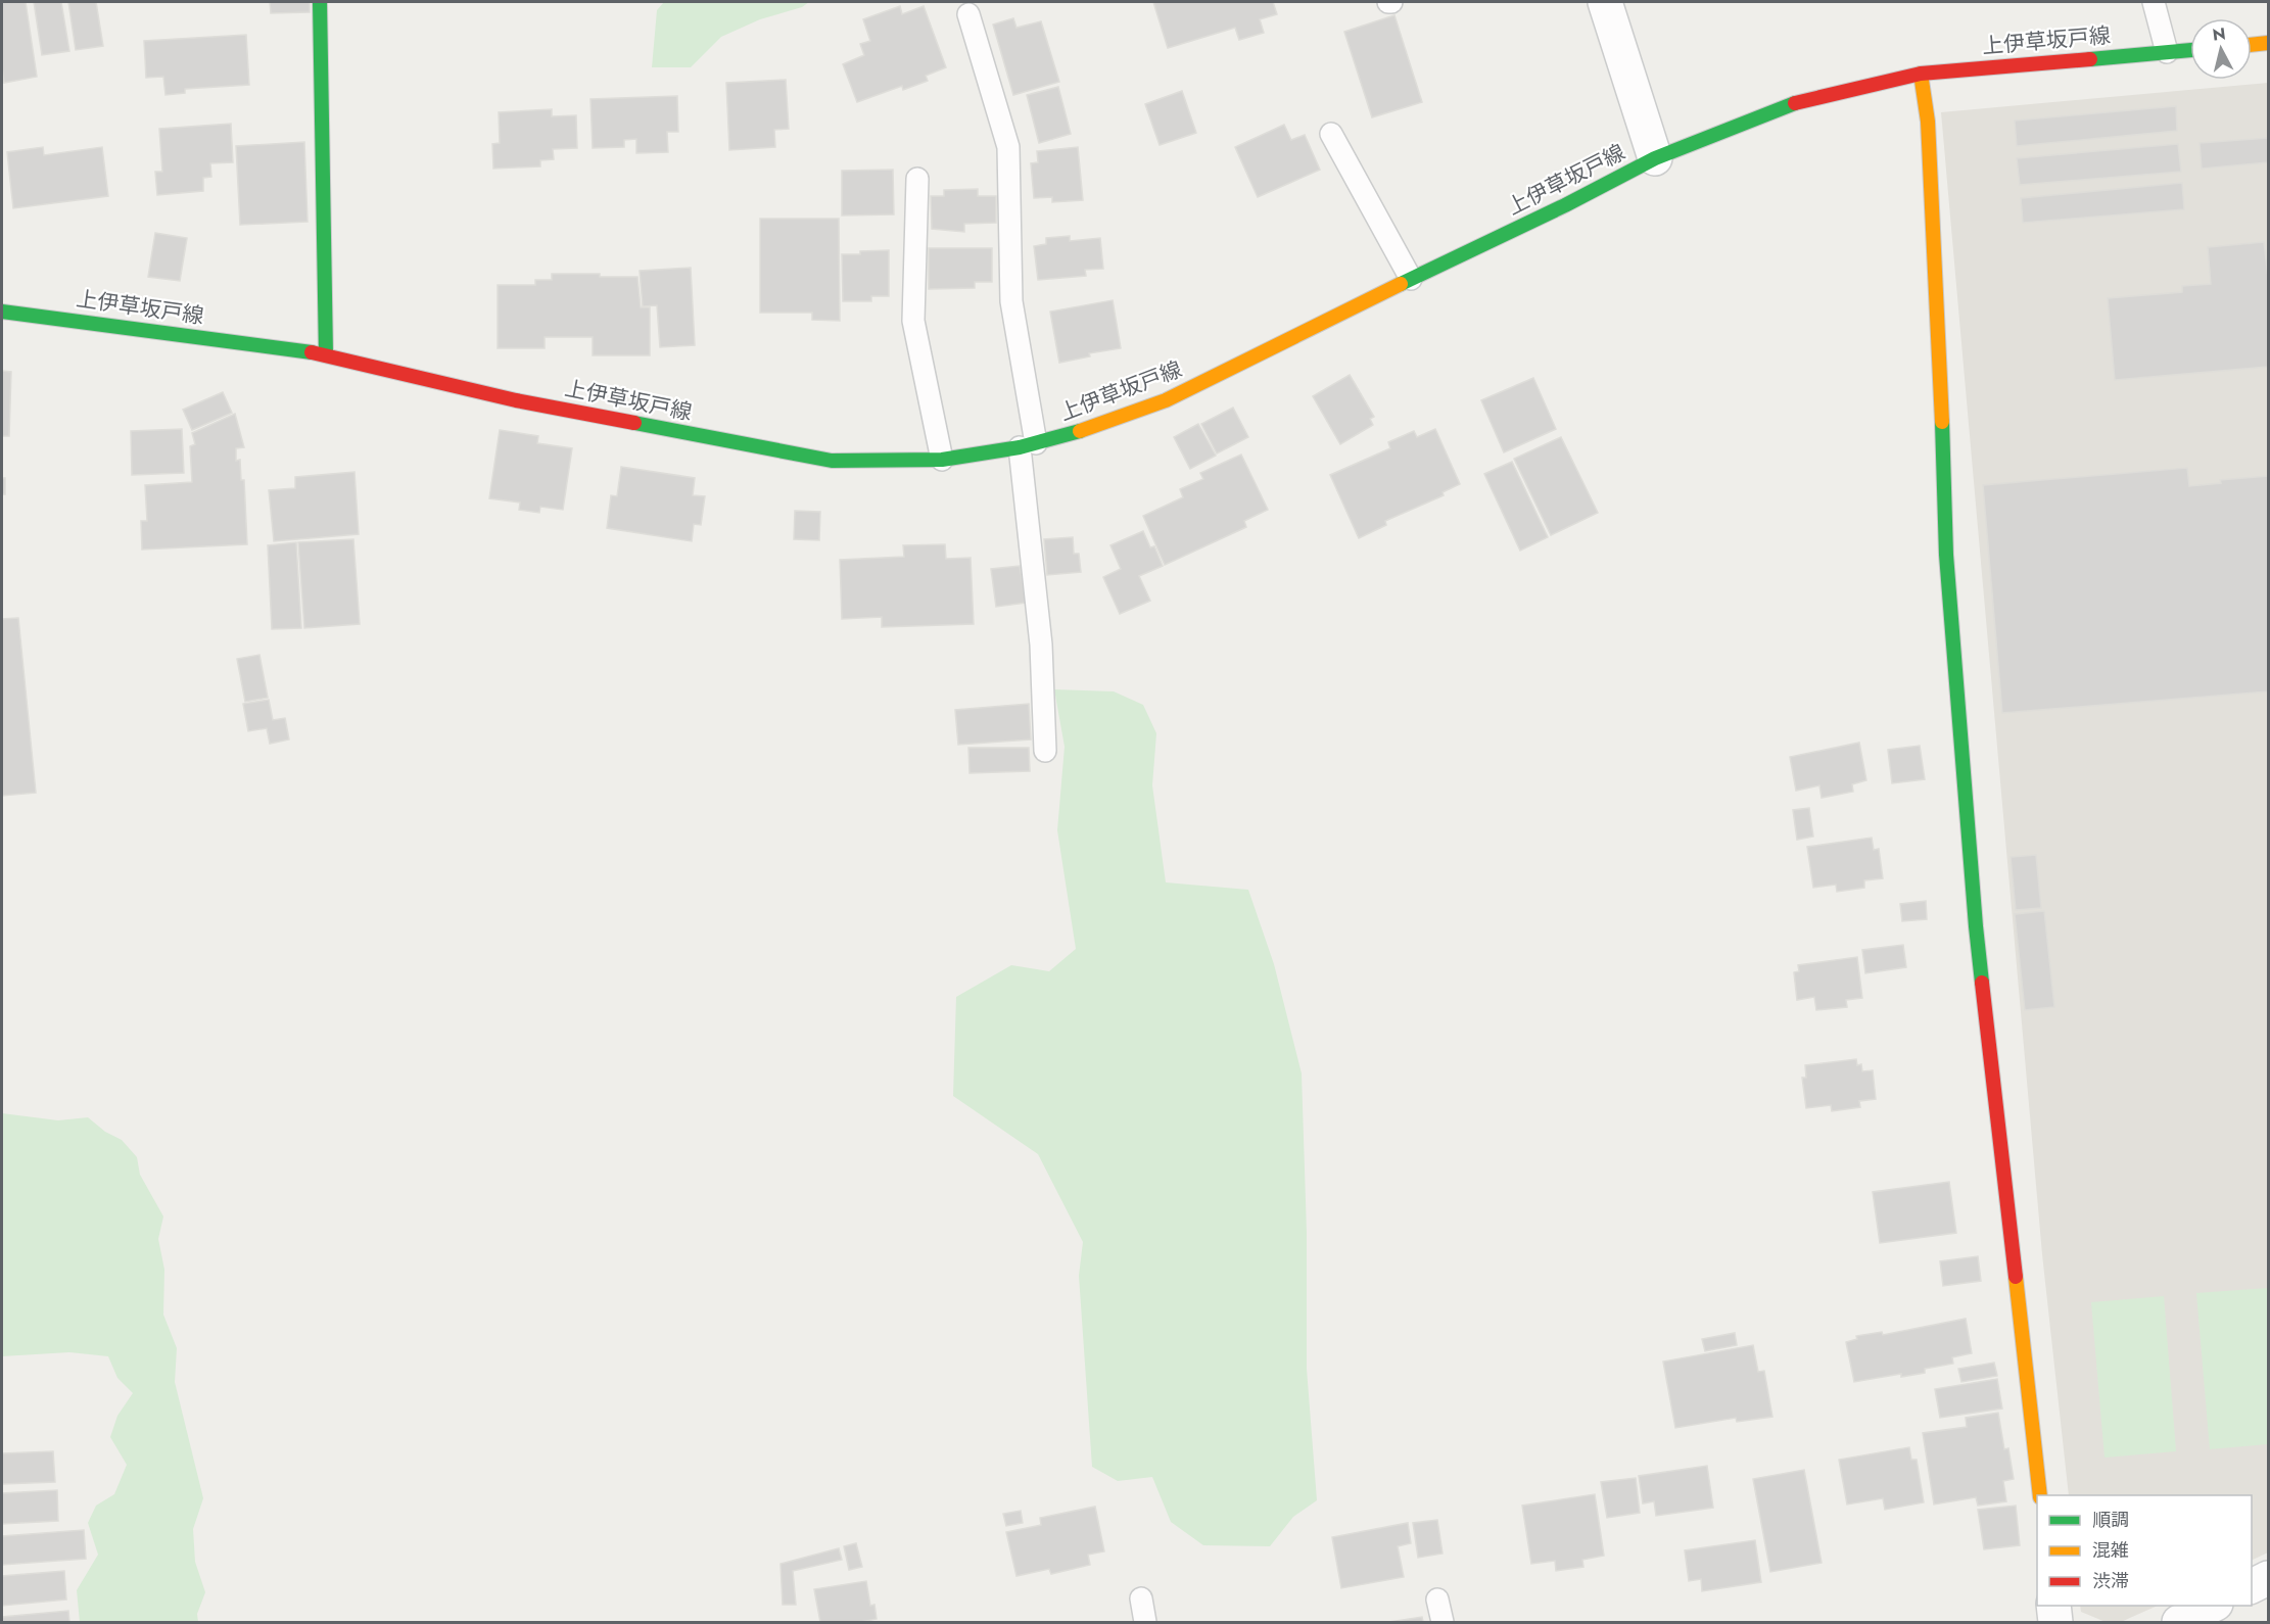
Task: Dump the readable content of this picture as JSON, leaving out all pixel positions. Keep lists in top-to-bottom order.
{
  "streets": {
    "main road": ["上伊草坂戸線"]
  },
  "legend": ["順調", "混雑", "渋滞"],
  "north": "top"
}
